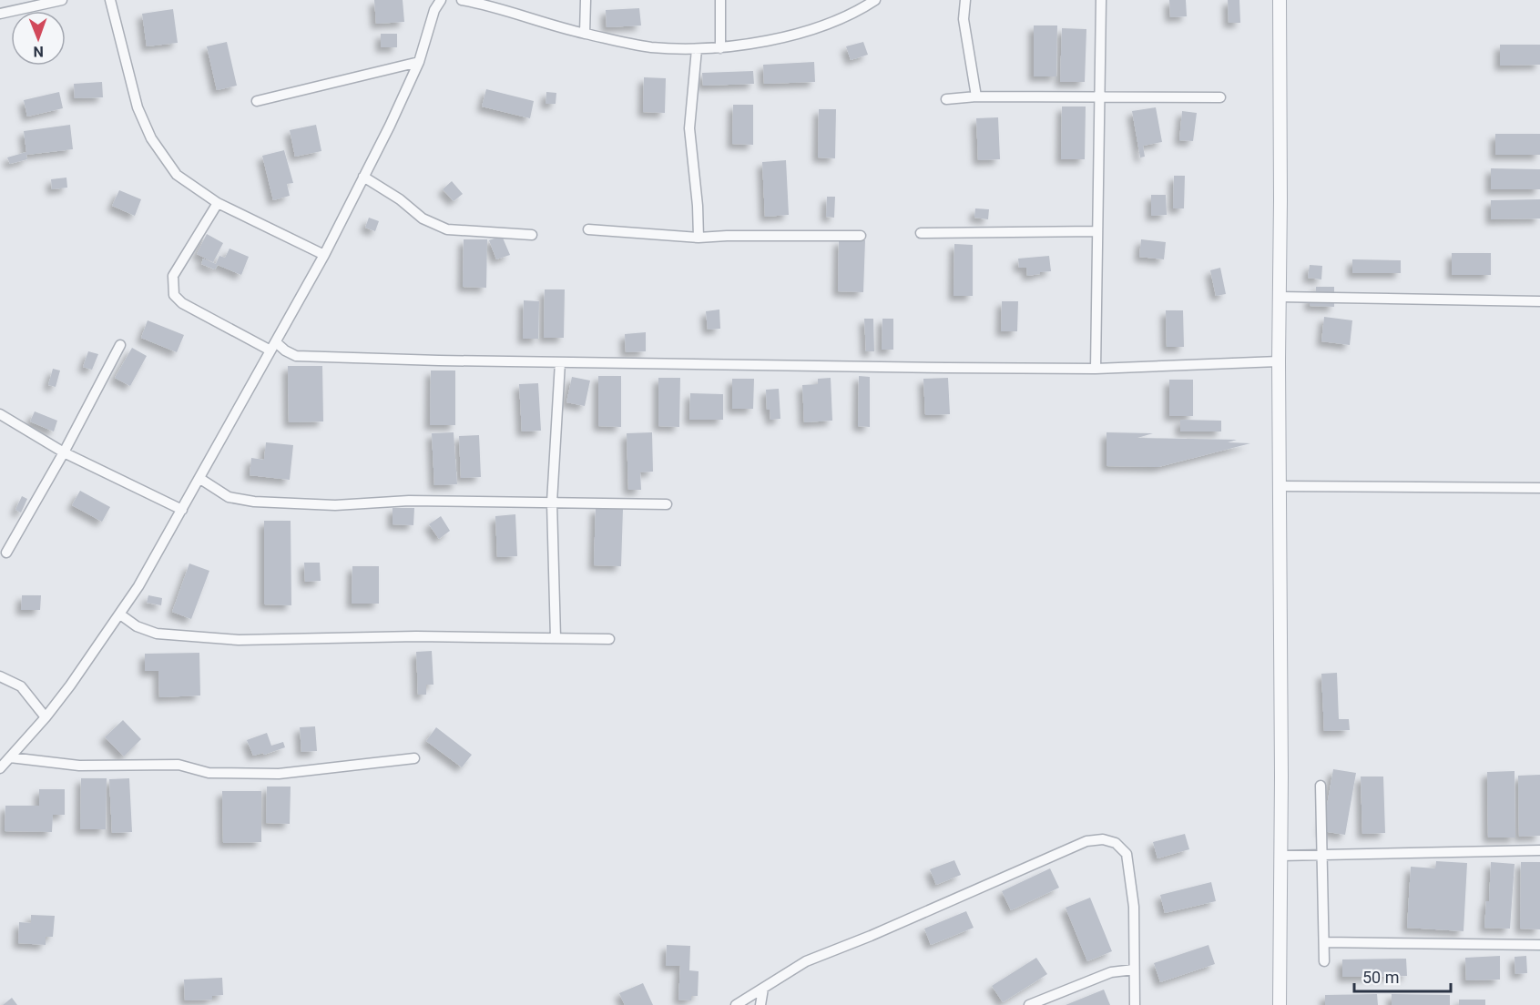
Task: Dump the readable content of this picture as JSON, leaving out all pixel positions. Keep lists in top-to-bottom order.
{
  "scale_bar": "50 m",
  "north": "bottom"
}
